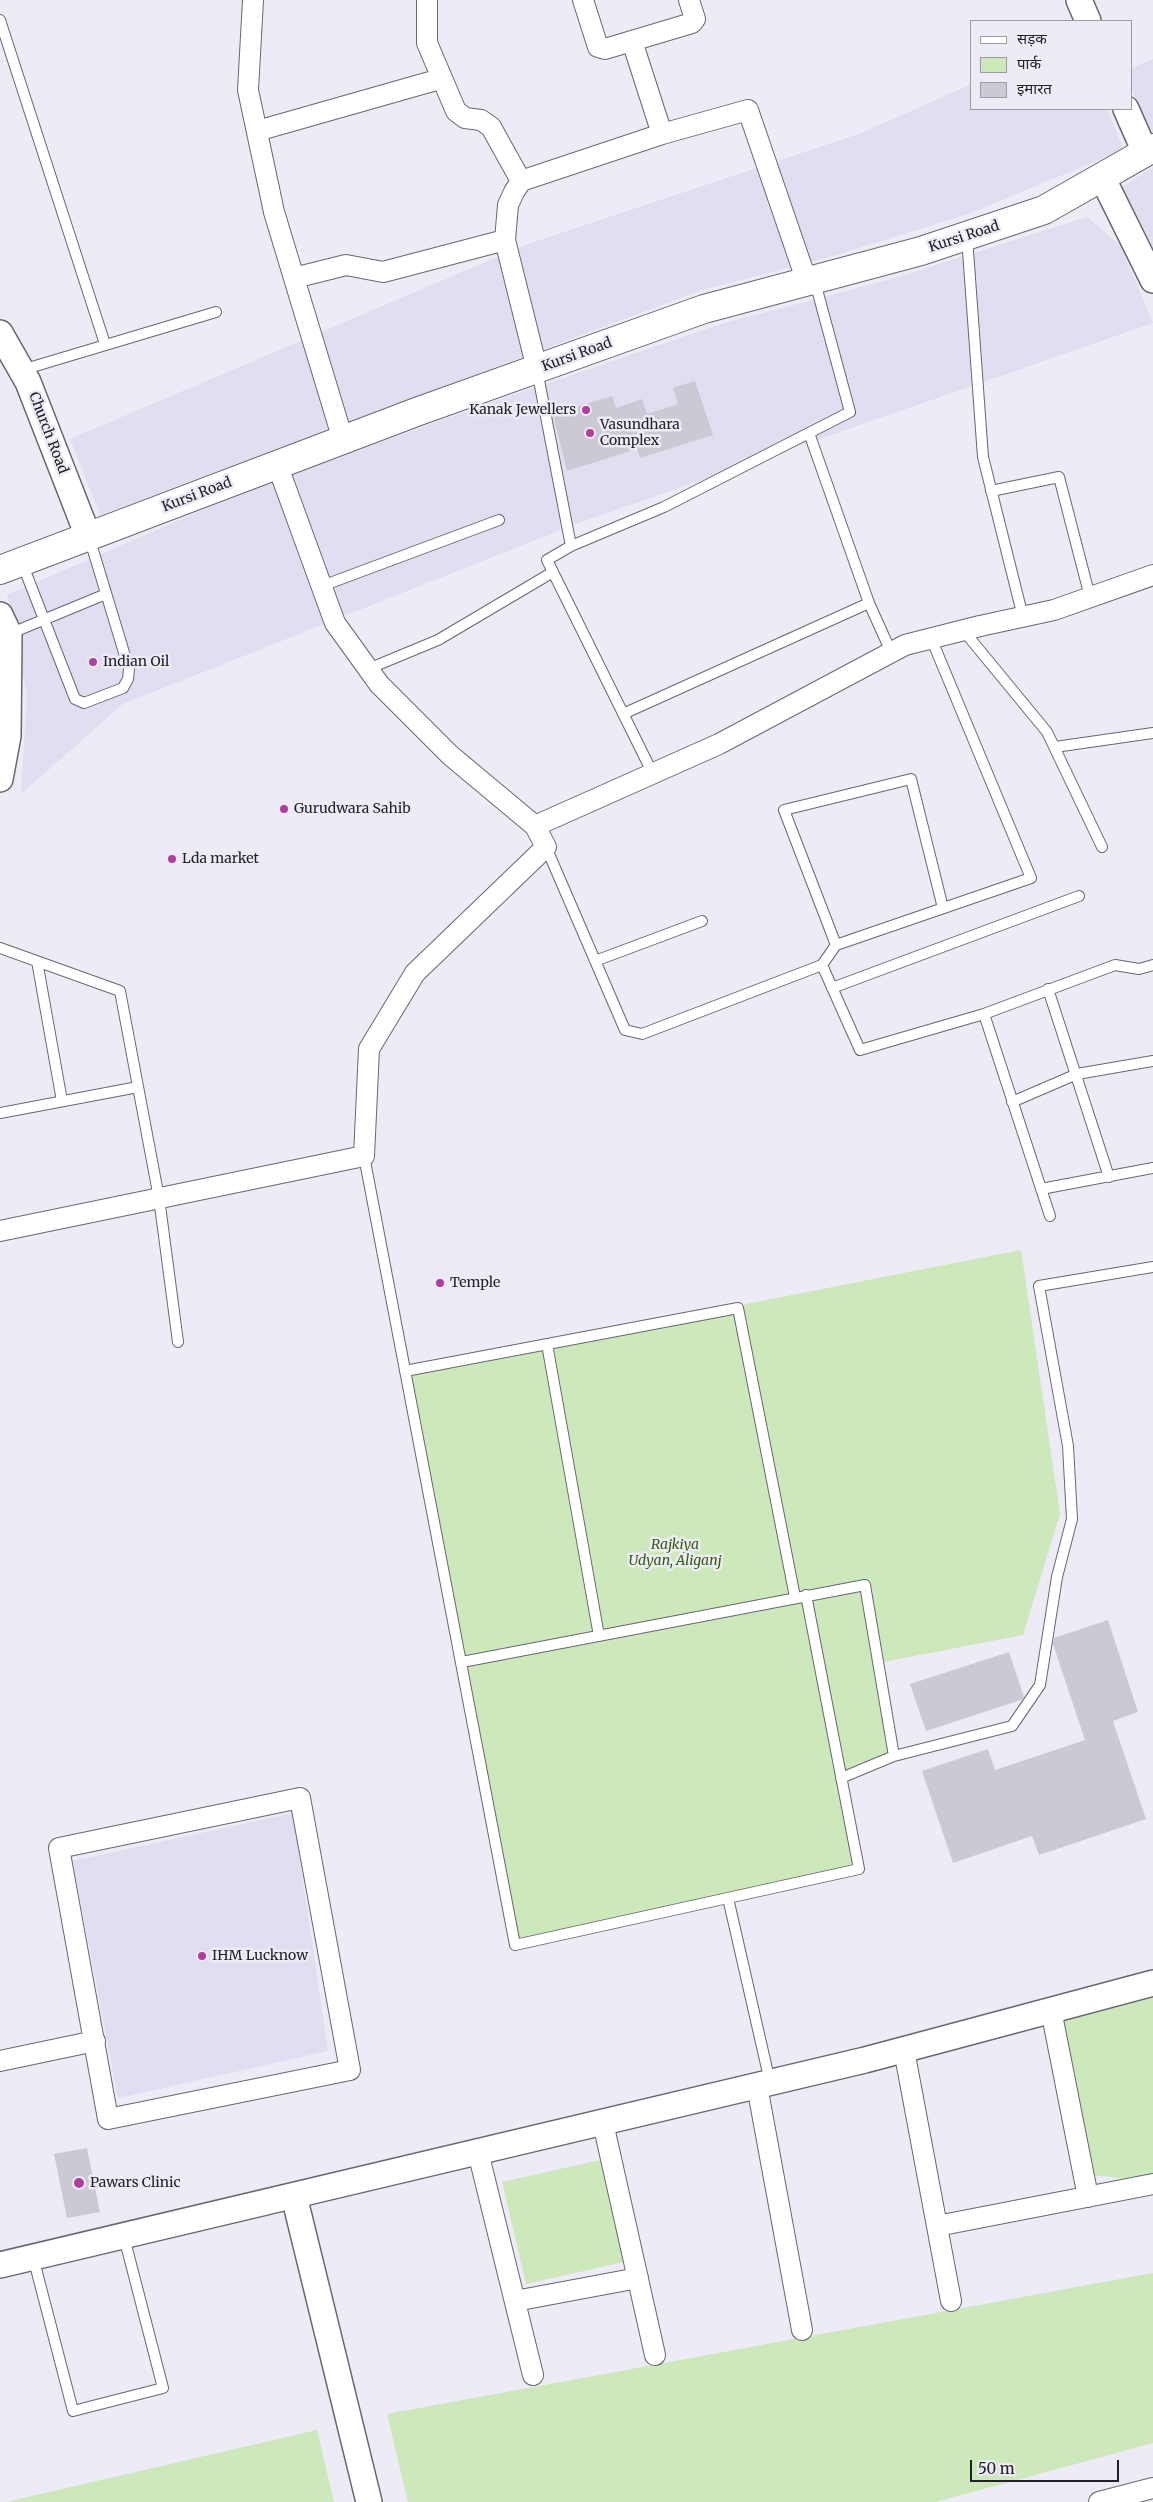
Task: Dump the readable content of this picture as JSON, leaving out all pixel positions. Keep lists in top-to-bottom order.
{
  "streets": {
    "main road": ["Kursi Road"],
    "street": ["Church Road"]
  },
  "crossings": [
    ["Kursi Road", "Church Road"]
  ],
  "parks": ["Rajkiya Udyan, Aliganj"],
  "places": [
    "Kanak Jewellers",
    "Vasundhara Complex",
    "Indian Oil",
    "Gurudwara Sahib",
    "Lda market",
    "Temple",
    "IHM Lucknow",
    "Pawars Clinic"
  ],
  "legend": ["सड़क", "पार्क", "इमारत"],
  "scale_bar": "50 m"
}
